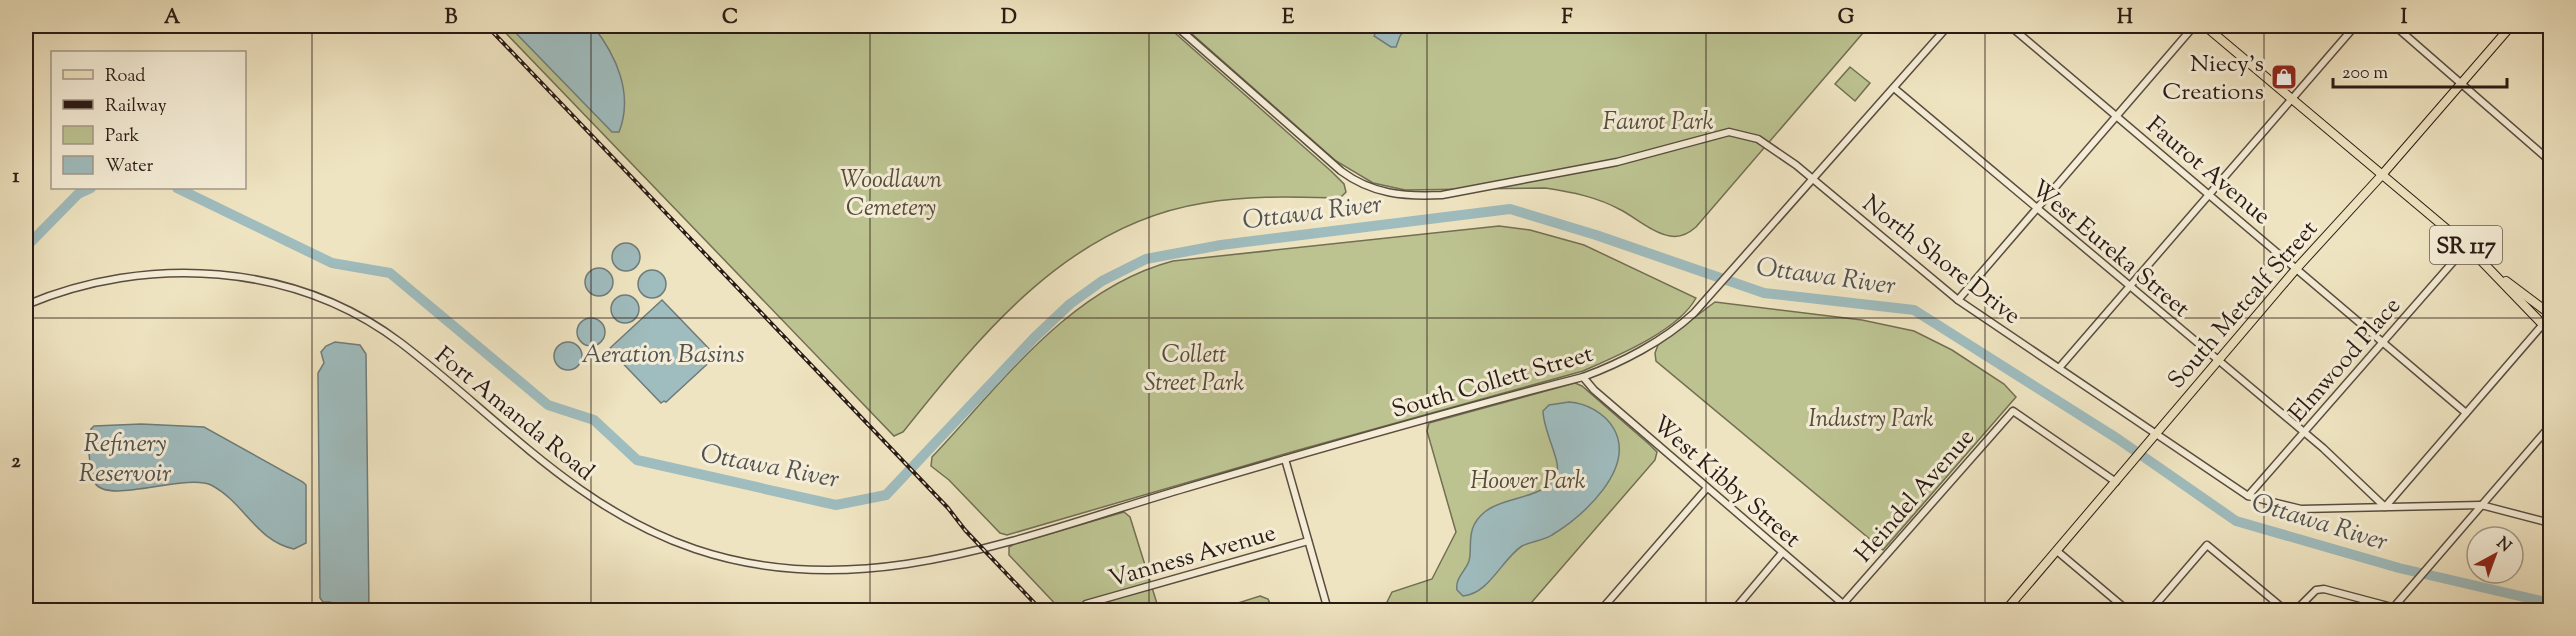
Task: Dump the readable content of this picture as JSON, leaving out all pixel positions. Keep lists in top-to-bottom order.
{
  "streets": {
    "main road": ["SR 117", "South Metcalf Street"],
    "street": [
      "Faurot Avenue",
      "West Eureka Street",
      "North Shore Drive",
      "Elmwood Place",
      "South Collett Street",
      "Fort Amanda Road",
      "West Kibby Street",
      "Heindel Avenue",
      "Vanness Avenue"
    ]
  },
  "crossings": [
    ["Faurot Avenue", "South Metcalf Street"],
    ["Faurot Avenue", "Elmwood Place"],
    ["SR 117", "South Metcalf Street"],
    ["SR 117", "Elmwood Place"],
    ["West Eureka Street", "North Shore Drive"],
    ["West Eureka Street", "South Metcalf Street"],
    ["West Eureka Street", "Elmwood Place"],
    ["West Eureka Street", "South Collett Street"],
    ["North Shore Drive", "South Metcalf Street"],
    ["North Shore Drive", "Elmwood Place"],
    ["North Shore Drive", "South Collett Street"],
    ["South Metcalf Street", "Heindel Avenue"],
    ["South Collett Street", "Fort Amanda Road"],
    ["South Collett Street", "West Kibby Street"],
    ["West Kibby Street", "Heindel Avenue"]
  ],
  "water": ["Ottawa River", "Aeration Basins", "Refinery Reservoir"],
  "parks": [
    "Faurot Park",
    "Woodlawn Cemetery",
    "Collett Street Park",
    "Industry Park",
    "Hoover Park"
  ],
  "places": {
    "shop": ["Niecy's Creations"]
  },
  "legend": [
    "Road",
    "Railway",
    "Park",
    "Water"
  ],
  "scale_bar": "200 m",
  "north": "top right",
  "grid": {
    "columns": [
      "A",
      "B",
      "C",
      "D",
      "E",
      "F",
      "G",
      "H",
      "I"
    ],
    "rows": ["1", "2"]
  }
}
